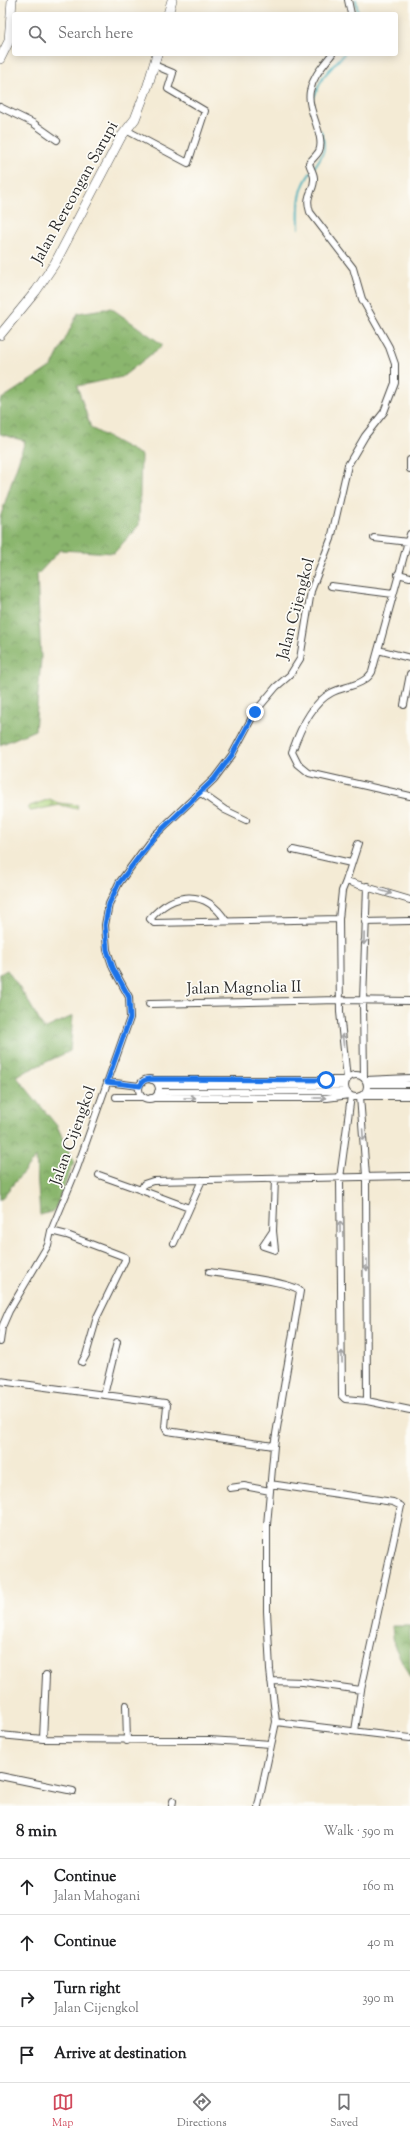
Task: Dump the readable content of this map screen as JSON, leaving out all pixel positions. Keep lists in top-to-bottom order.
{
  "streets": {
    "street": ["Jalan Rereongan Sarupi", "Jalan Cijengkol", "Jalan Magnolia II"]
  },
  "page": {
    "search": "Search here",
    "heading": ["8 min", "Walk · 590 m"],
    "list": [
      ["Continue", "Jalan Mahogani", "160 m"],
      ["Continue", "40 m"],
      ["Turn right", "Jalan Cijengkol", "390 m"],
      "Arrive at destination"
    ],
    "nav": ["Map", "Directions", "Saved"]
  }
}
